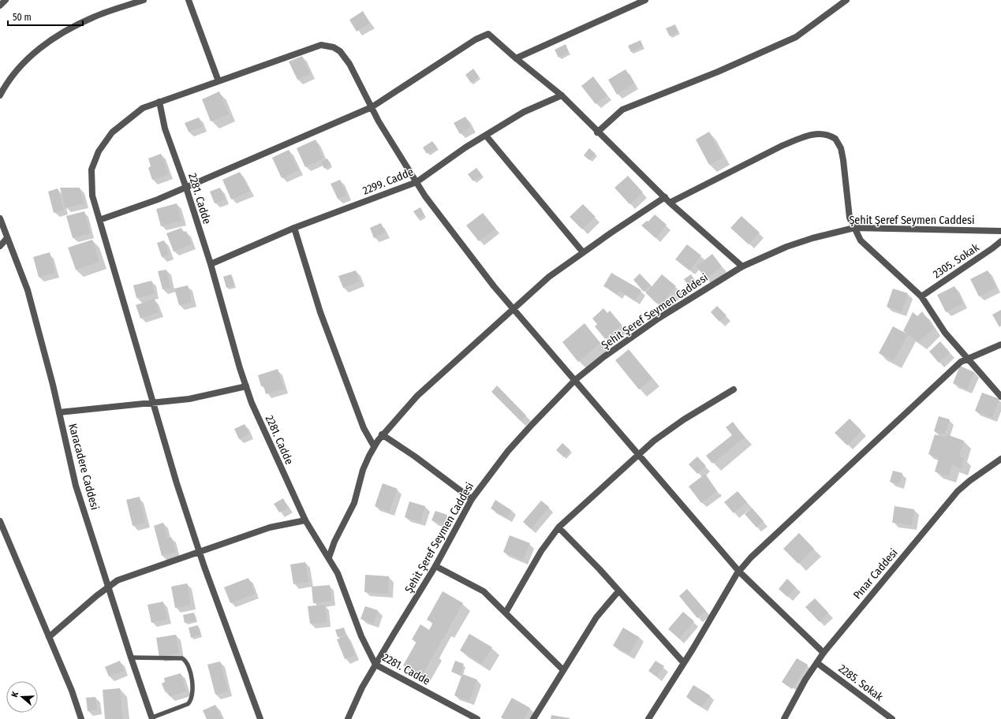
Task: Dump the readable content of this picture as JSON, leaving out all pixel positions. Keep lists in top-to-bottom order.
{
  "streets": {
    "street": [
      "2299. Cadde",
      "2281. Cadde",
      "Şehit Şeref Seymen Caddesi",
      "2305. Sokak",
      "Karacadere Caddesi",
      "Pınar Caddesi",
      "2285. Sokak"
    ]
  },
  "crossings": [
    ["2299. Cadde", "2281. Cadde"],
    ["2281. Cadde", "Şehit Şeref Seymen Caddesi"],
    ["Pınar Caddesi", "2285. Sokak"]
  ],
  "scale_bar": "50 m",
  "north": "left"
}
